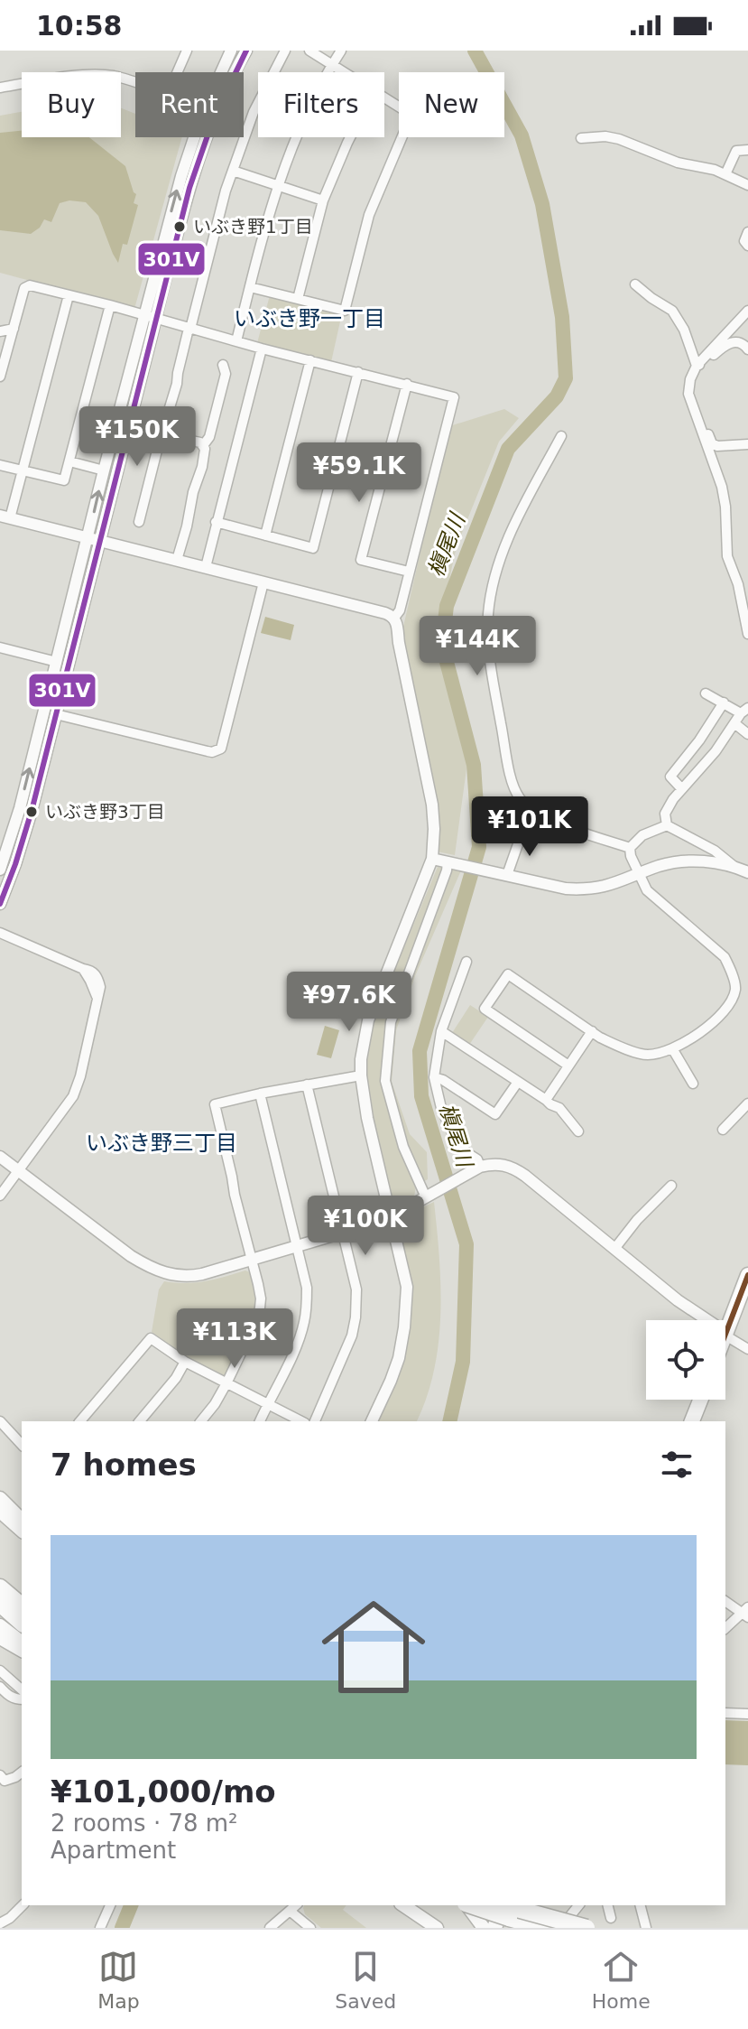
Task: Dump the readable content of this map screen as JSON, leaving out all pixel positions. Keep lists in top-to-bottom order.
{
  "districts": ["いぶき野一丁目", "いぶき野三丁目"],
  "water": ["槇尾川"],
  "places": ["いぶき野1丁目", "いぶき野3丁目"],
  "lines": ["transit line 301V"],
  "page": {
    "status": "10:58",
    "chip": [
      "Buy",
      "Rent",
      "Filters",
      "New"
    ],
    "price": [
      "¥150K",
      "¥59.1K",
      "¥144K",
      "¥101K",
      "¥97.6K",
      "¥100K",
      "¥113K"
    ],
    "heading": "7 homes",
    "list": [
      {
        "name": "¥101,000/mo",
        "note": "2 rooms · 78 m² · Apartment"
      }
    ],
    "tabs": ["Map", "Saved", "Home"]
  }
}
